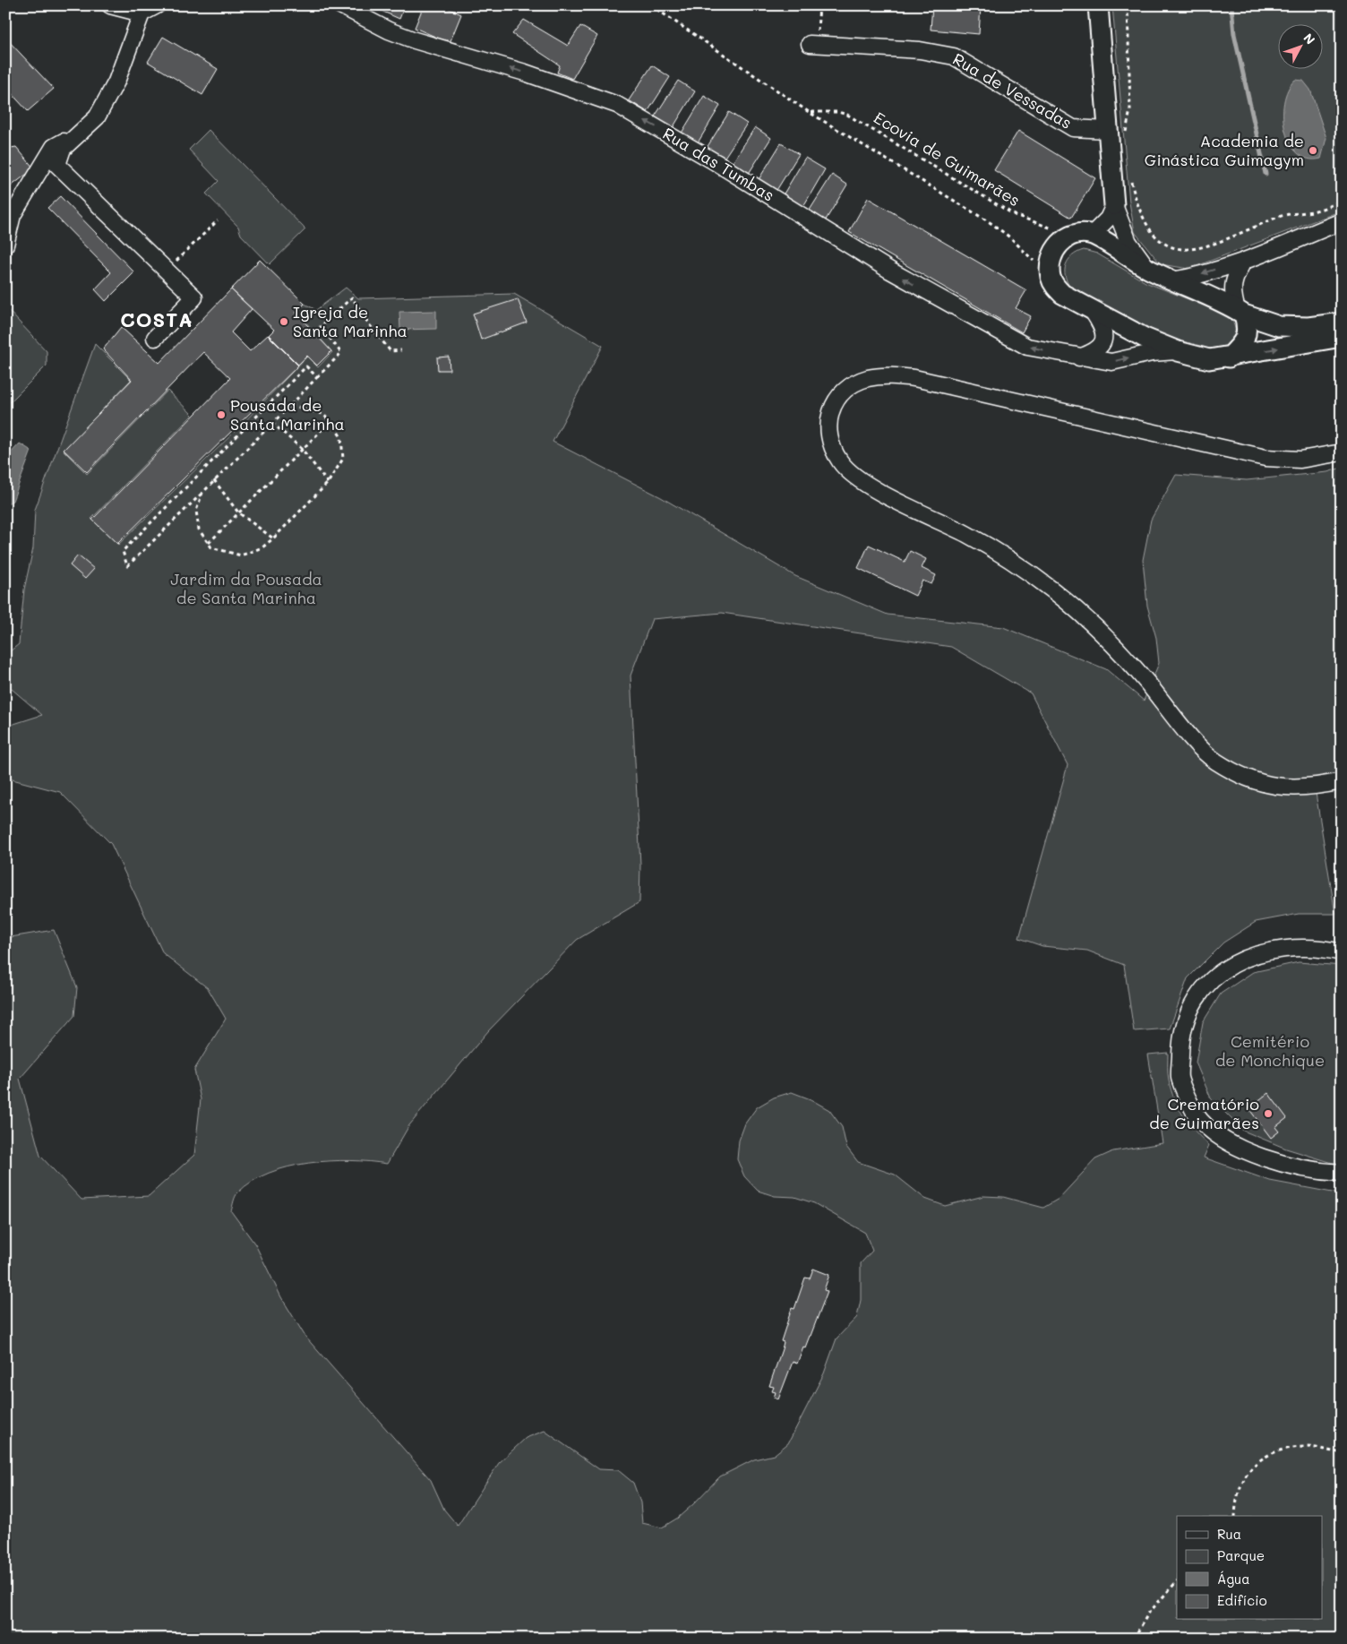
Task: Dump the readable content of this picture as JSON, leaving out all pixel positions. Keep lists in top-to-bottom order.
{
  "streets": {
    "street": ["Rua de Vessadas", "Rua das Tumbas"],
    "path": ["Ecovia de Guimarães"]
  },
  "districts": ["COSTA"],
  "parks": ["Jardim da Pousada de Santa Marinha", "Cemitério de Monchique"],
  "places": [
    "Academia de Ginástica Guimagym",
    "Igreja de Santa Marinha",
    "Pousada de Santa Marinha",
    "Crematório de Guimarães"
  ],
  "legend": [
    "Rua",
    "Parque",
    "Água",
    "Edifício"
  ],
  "north": "top right"
}
